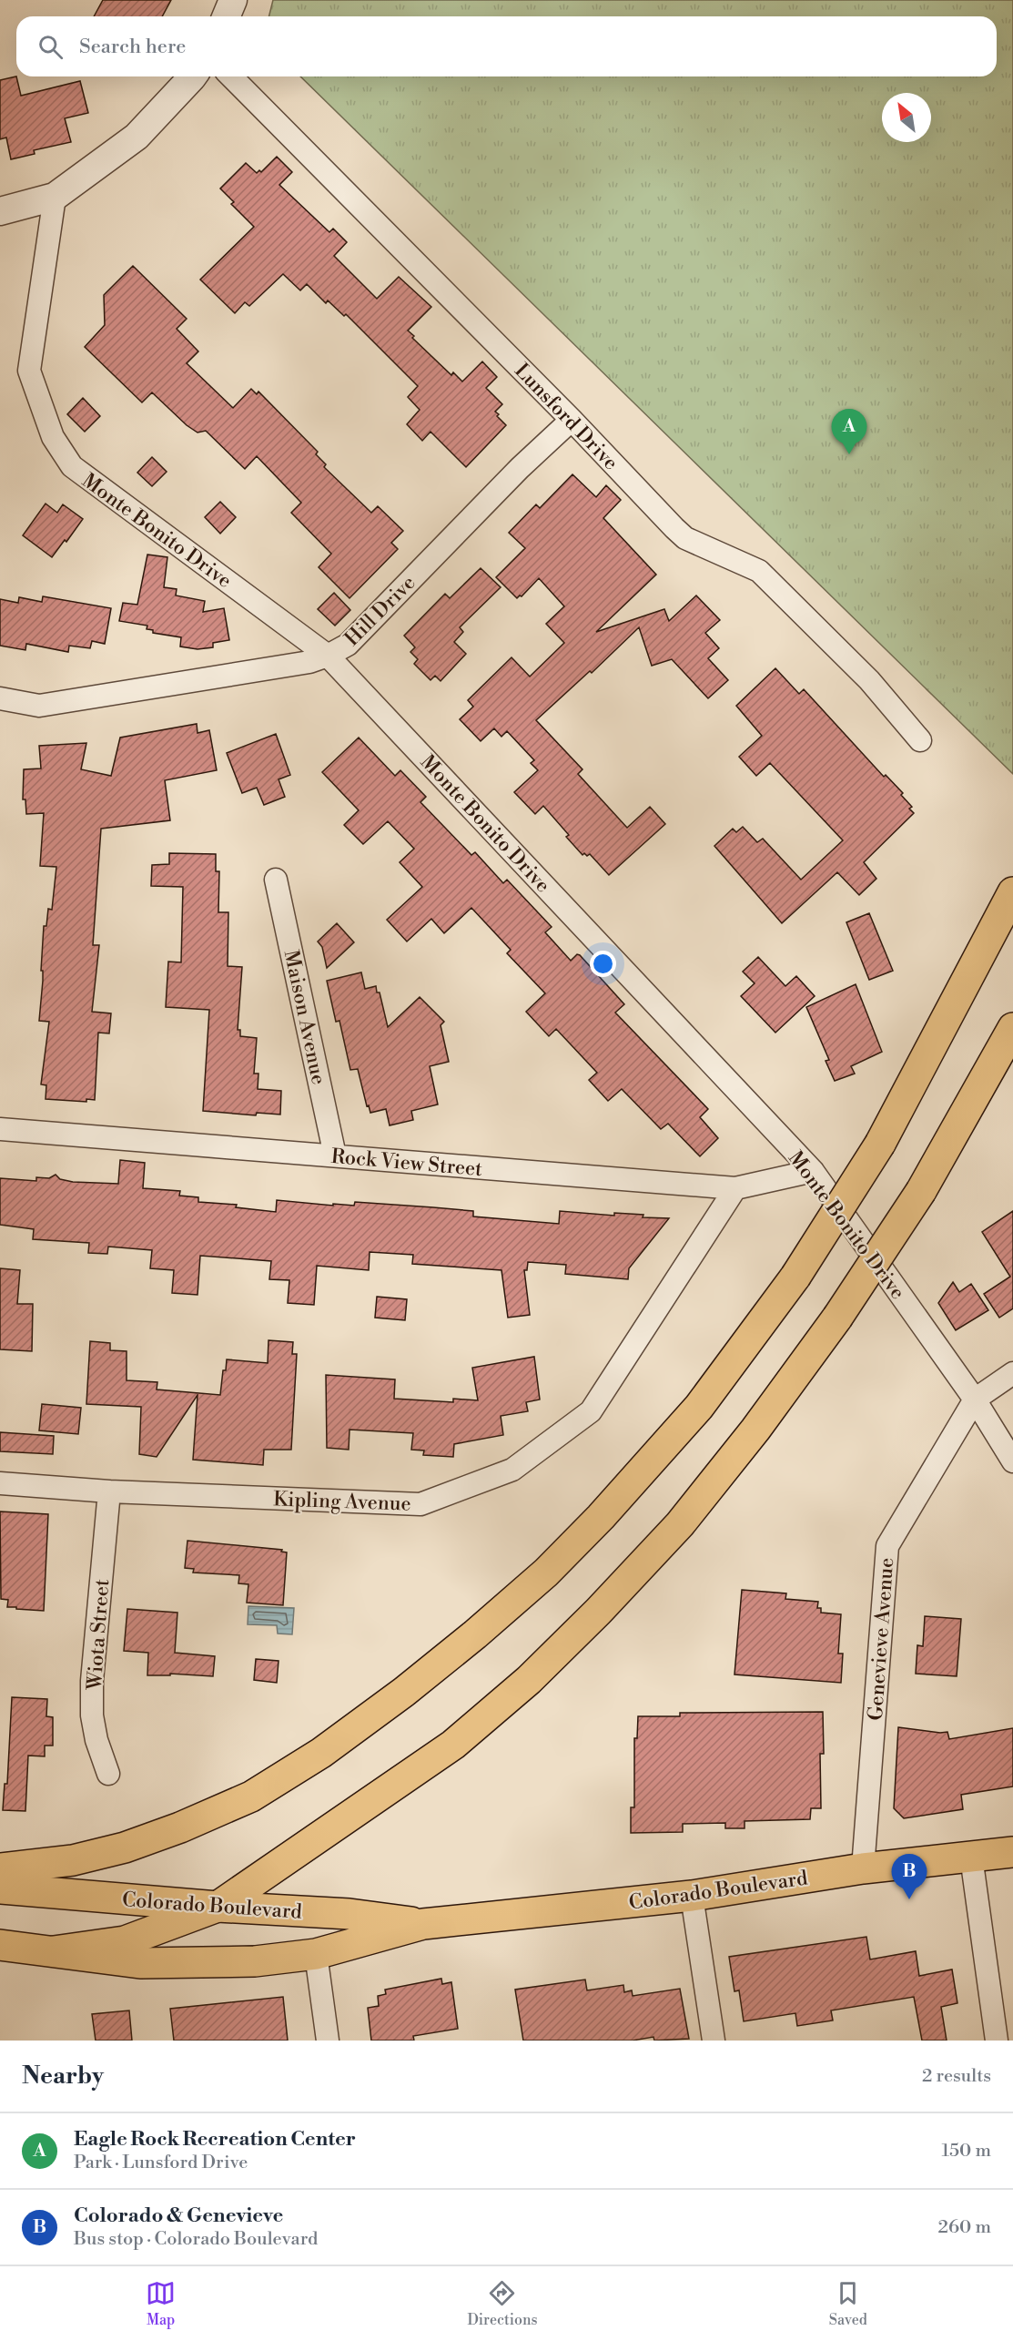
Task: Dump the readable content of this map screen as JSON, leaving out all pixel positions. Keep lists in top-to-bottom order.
{
  "streets": {
    "main road": ["Colorado Boulevard"],
    "street": [
      "Lunsford Drive",
      "Monte Bonito Drive",
      "Hill Drive",
      "Maison Avenue",
      "Rock View Street",
      "Kipling Avenue",
      "Wiota Street",
      "Genevieve Avenue"
    ]
  },
  "crossings": [
    ["Lunsford Drive", "Hill Drive"],
    ["Monte Bonito Drive", "Hill Drive"],
    ["Monte Bonito Drive", "Rock View Street"],
    ["Monte Bonito Drive", "Genevieve Avenue"],
    ["Maison Avenue", "Rock View Street"],
    ["Rock View Street", "Kipling Avenue"],
    ["Kipling Avenue", "Wiota Street"],
    ["Genevieve Avenue", "Colorado Boulevard"]
  ],
  "north": "top left",
  "page": {
    "search": "Search here",
    "pins": ["A", "B"],
    "heading": ["Nearby", "2 results"],
    "list": [
      {
        "mark": "A",
        "name": "Eagle Rock Recreation Center",
        "note": "Park · Lunsford Drive",
        "value": "150 m"
      },
      {
        "mark": "B",
        "name": "Colorado & Genevieve",
        "note": "Bus stop · Colorado Boulevard",
        "value": "260 m"
      }
    ],
    "nav": ["Map", "Directions", "Saved"]
  }
}
